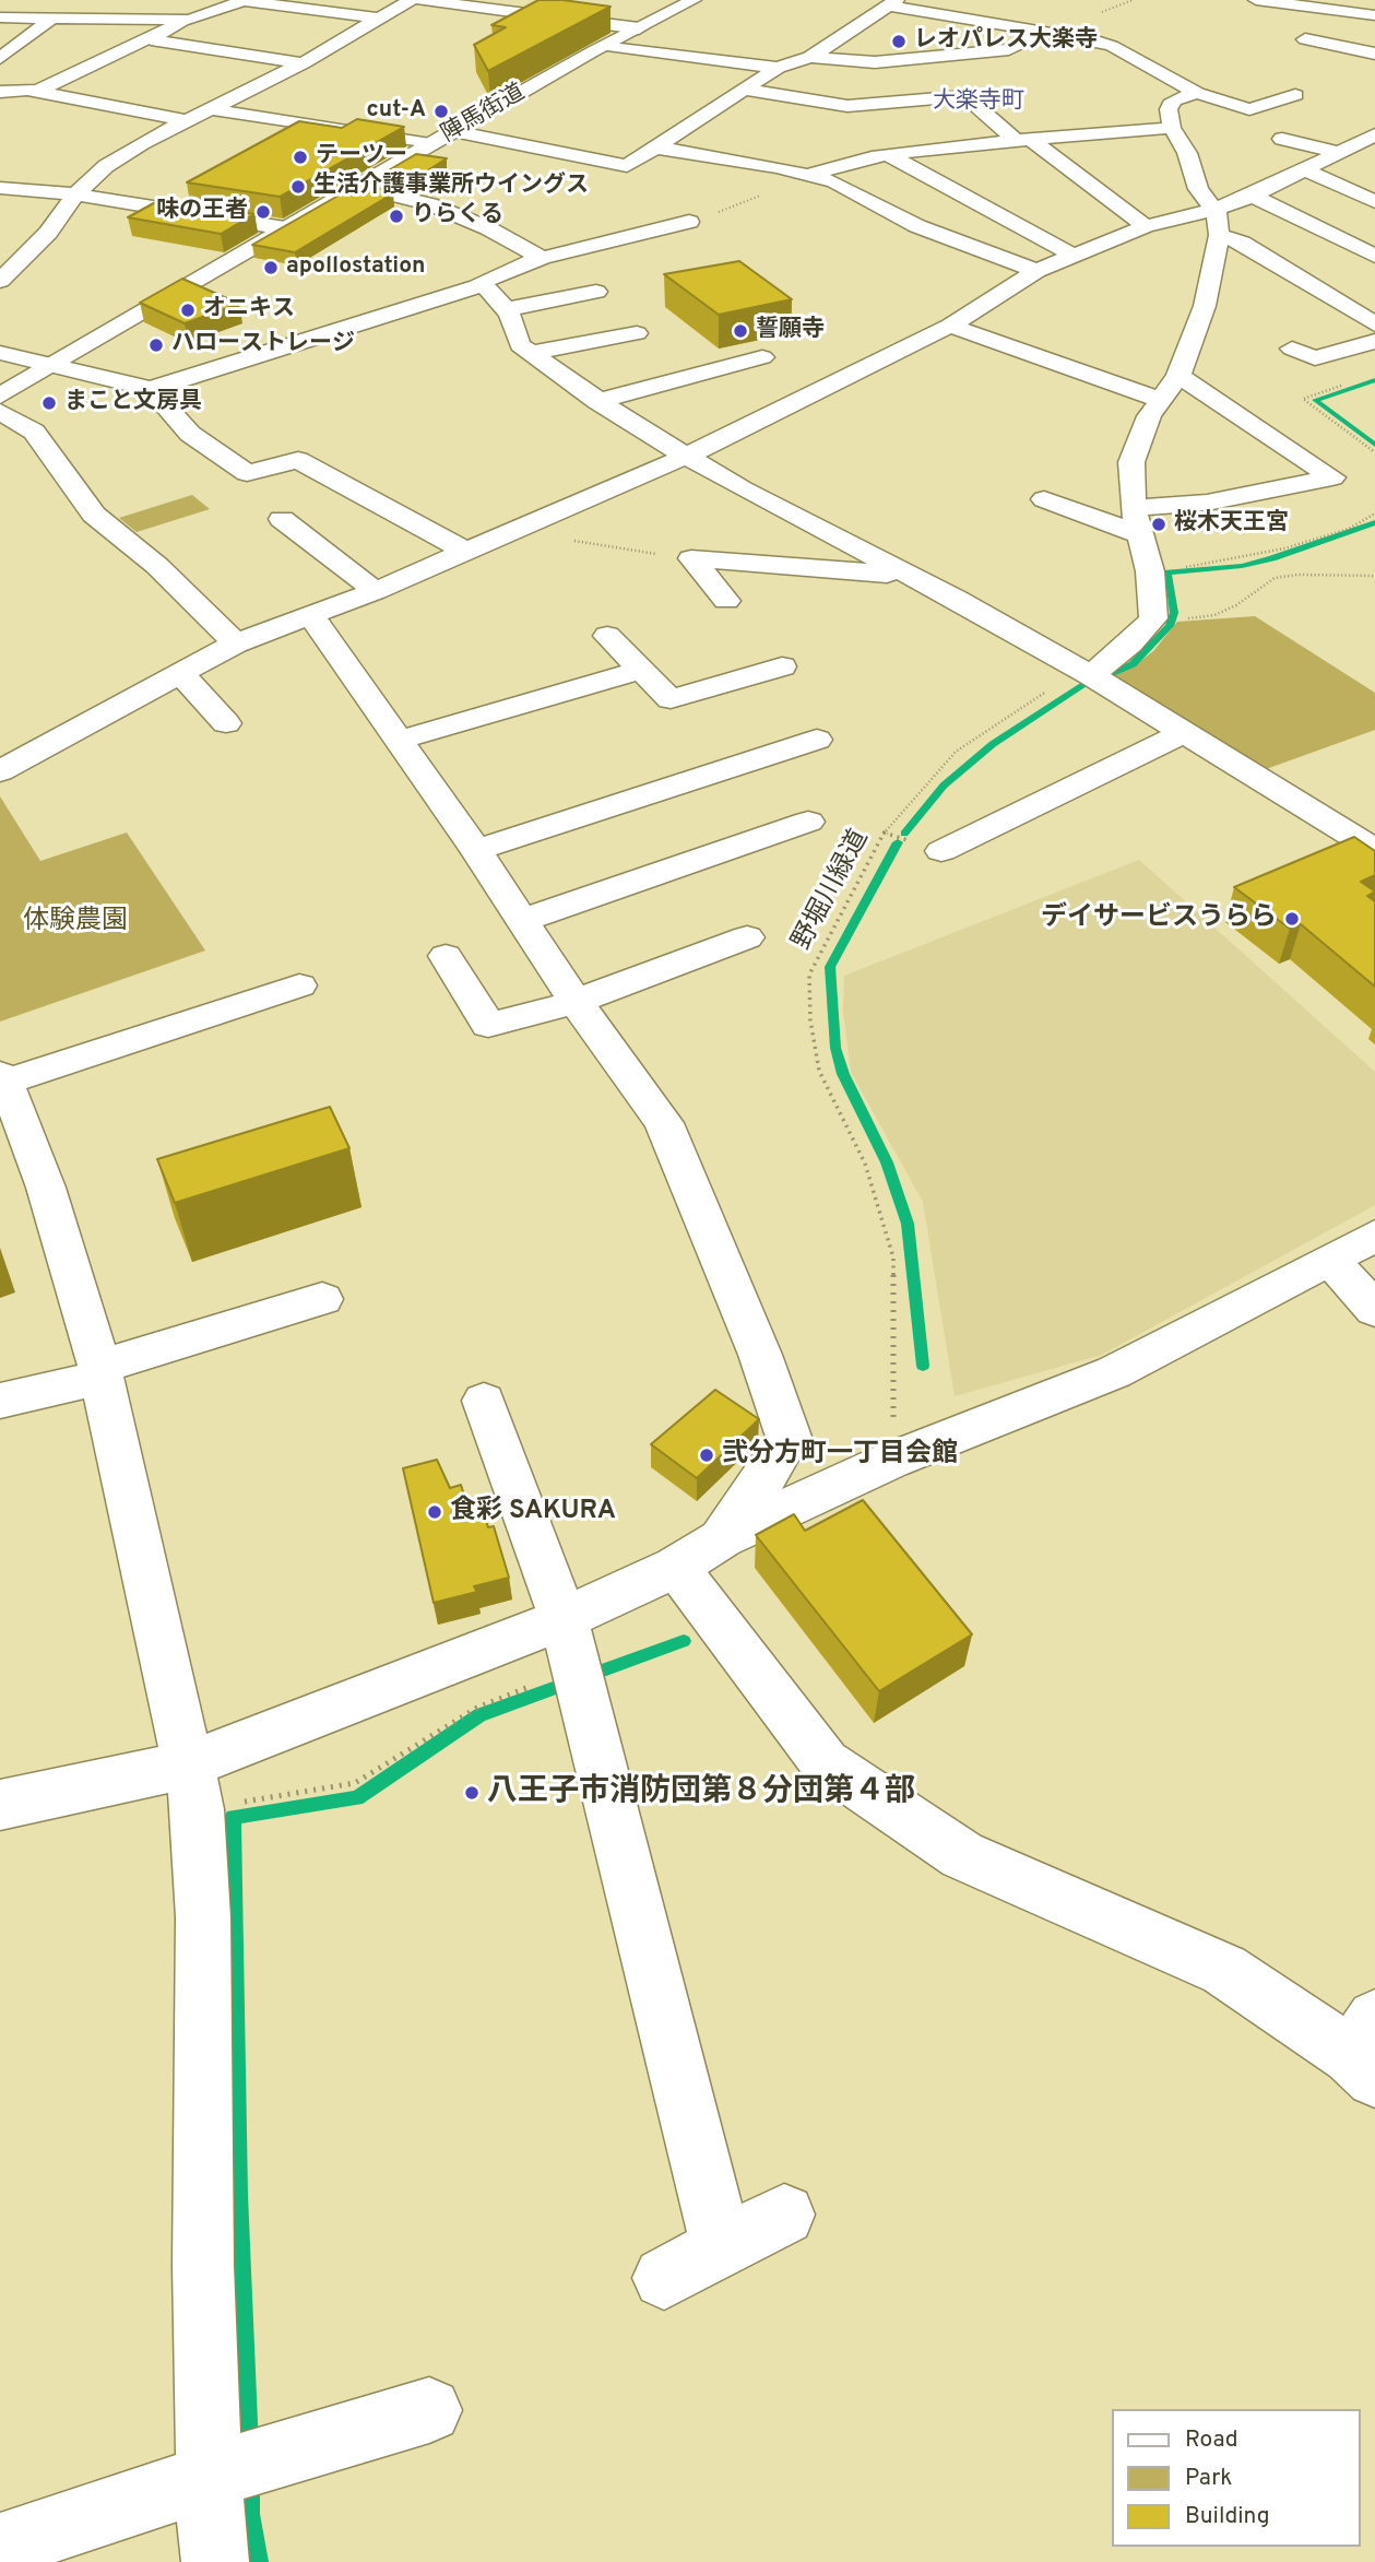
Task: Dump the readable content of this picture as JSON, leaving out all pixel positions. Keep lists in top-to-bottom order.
{
  "streets": {
    "street": ["陣馬街道"],
    "path": ["野堀川緑道"]
  },
  "districts": ["大楽寺町"],
  "parks": ["体験農園"],
  "places": [
    "レオパレス大楽寺",
    "cut-A",
    "テーツー",
    "生活介護事業所ウイングス",
    "味の王者",
    "りらくる",
    "apollostation",
    "オニキス",
    "誓願寺",
    "ハローストレージ",
    "まこと文房具",
    "桜木天王宮",
    "デイサービスうらら",
    "弐分方町一丁目会館",
    "食彩 SAKURA",
    "八王子市消防団第８分団第４部"
  ],
  "legend": ["Road", "Park", "Building"]
}
